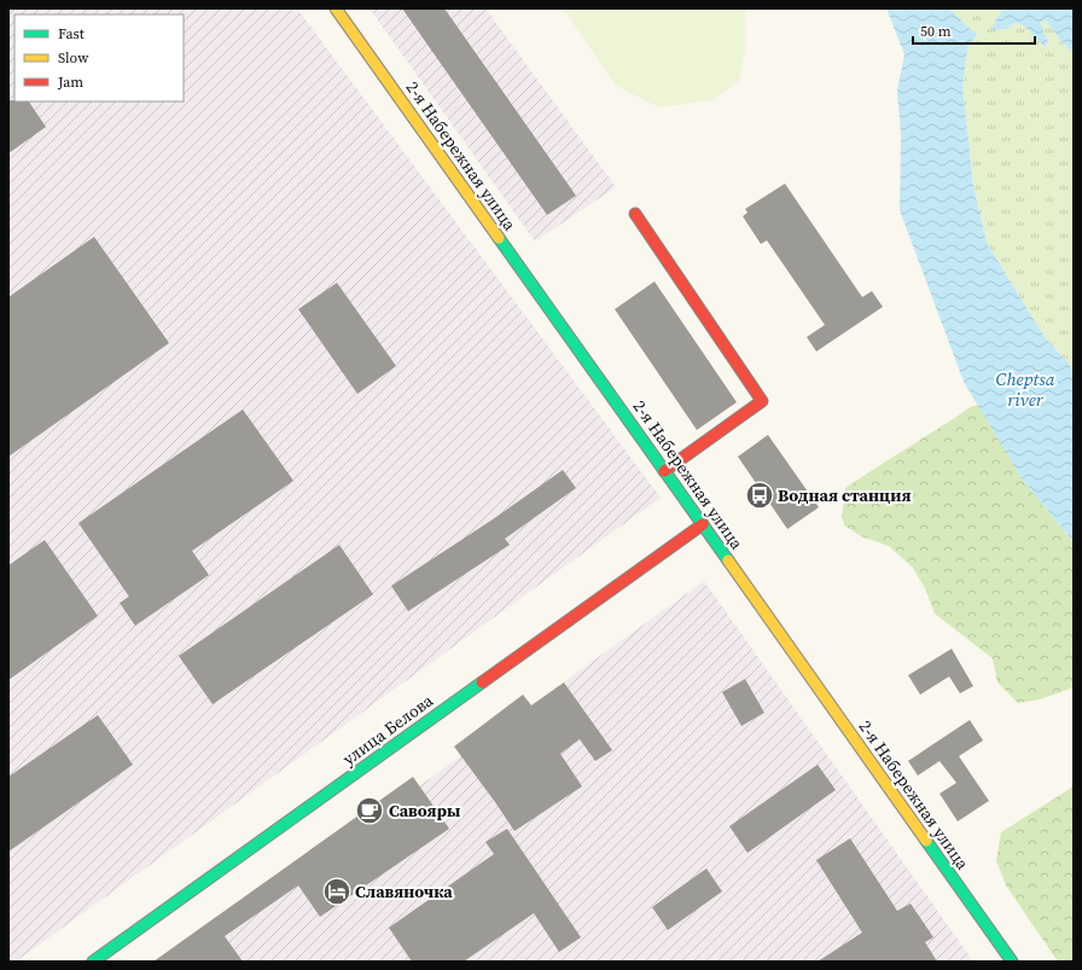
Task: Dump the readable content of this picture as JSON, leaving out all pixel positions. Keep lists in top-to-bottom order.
{
  "streets": {
    "street": ["2-я Набережная улица", "улица Белова"]
  },
  "crossings": [
    ["2-я Набережная улица", "улица Белова"]
  ],
  "water": ["Cheptsa river"],
  "places": {
    "bus stop": ["Водная станция"],
    "cafe": ["Савояры"],
    "hotel": ["Славяночка"]
  },
  "legend": ["Fast", "Slow", "Jam"],
  "scale_bar": "50 m"
}
